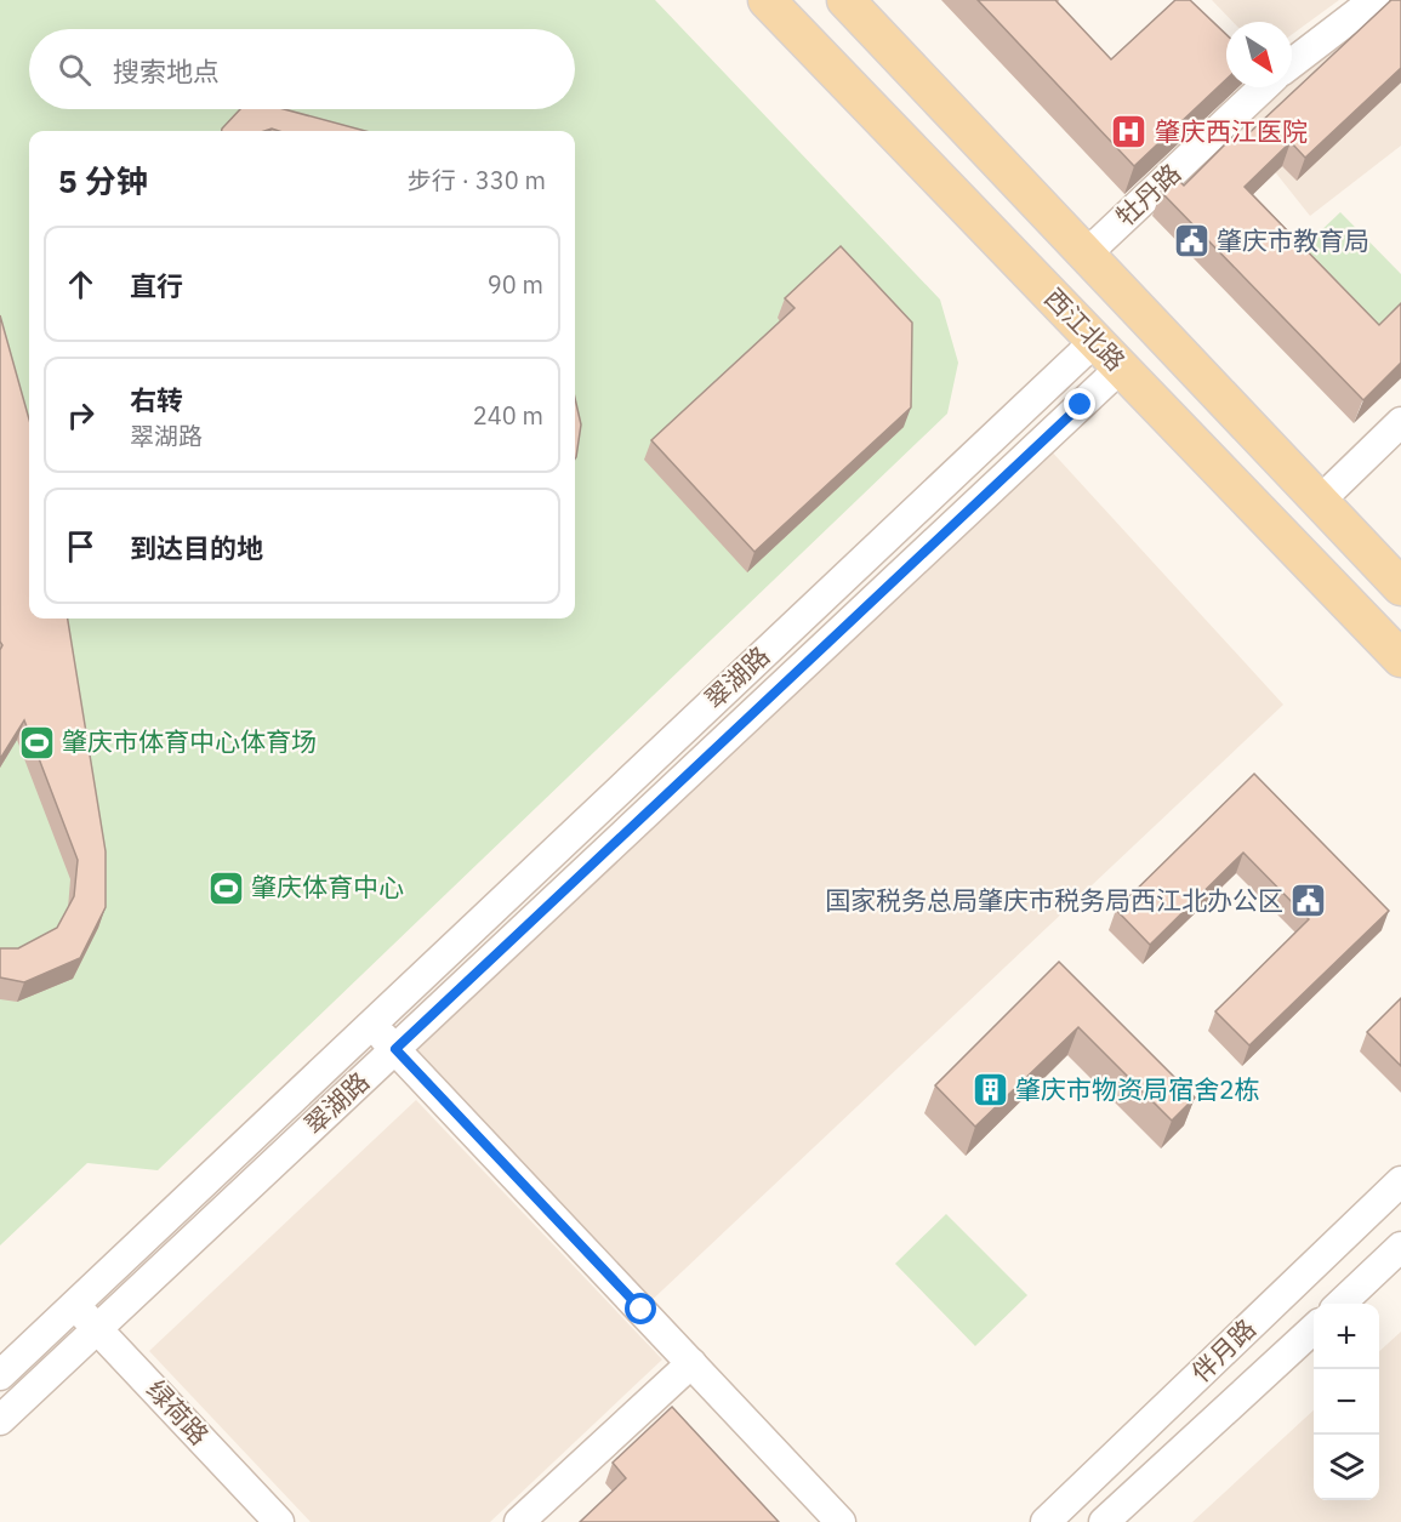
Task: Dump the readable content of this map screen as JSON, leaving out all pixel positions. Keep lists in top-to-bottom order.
{
  "streets": {
    "main road": ["西江北路"],
    "street": [
      "牡丹路",
      "翠湖路",
      "伴月路",
      "绿荷路"
    ]
  },
  "crossings": [
    ["牡丹路", "西江北路"],
    ["西江北路", "翠湖路"],
    ["翠湖路", "绿荷路"]
  ],
  "places": {
    "hospital": ["肇庆西江医院"],
    "public building": ["肇庆市教育局", "国家税务总局肇庆市税务局西江北办公区"],
    "sports": ["肇庆市体育中心体育场", "肇庆体育中心"],
    "building": ["肇庆市物资局宿舍2栋"]
  },
  "north": "bottom right",
  "page": {
    "search": "搜索地点",
    "heading": ["5 分钟", "步行 · 330 m"],
    "list": [
      ["直行", "90 m"],
      ["右转", "翠湖路", "240 m"],
      "到达目的地"
    ],
    "map_buttons": ["+", "−"]
  }
}
